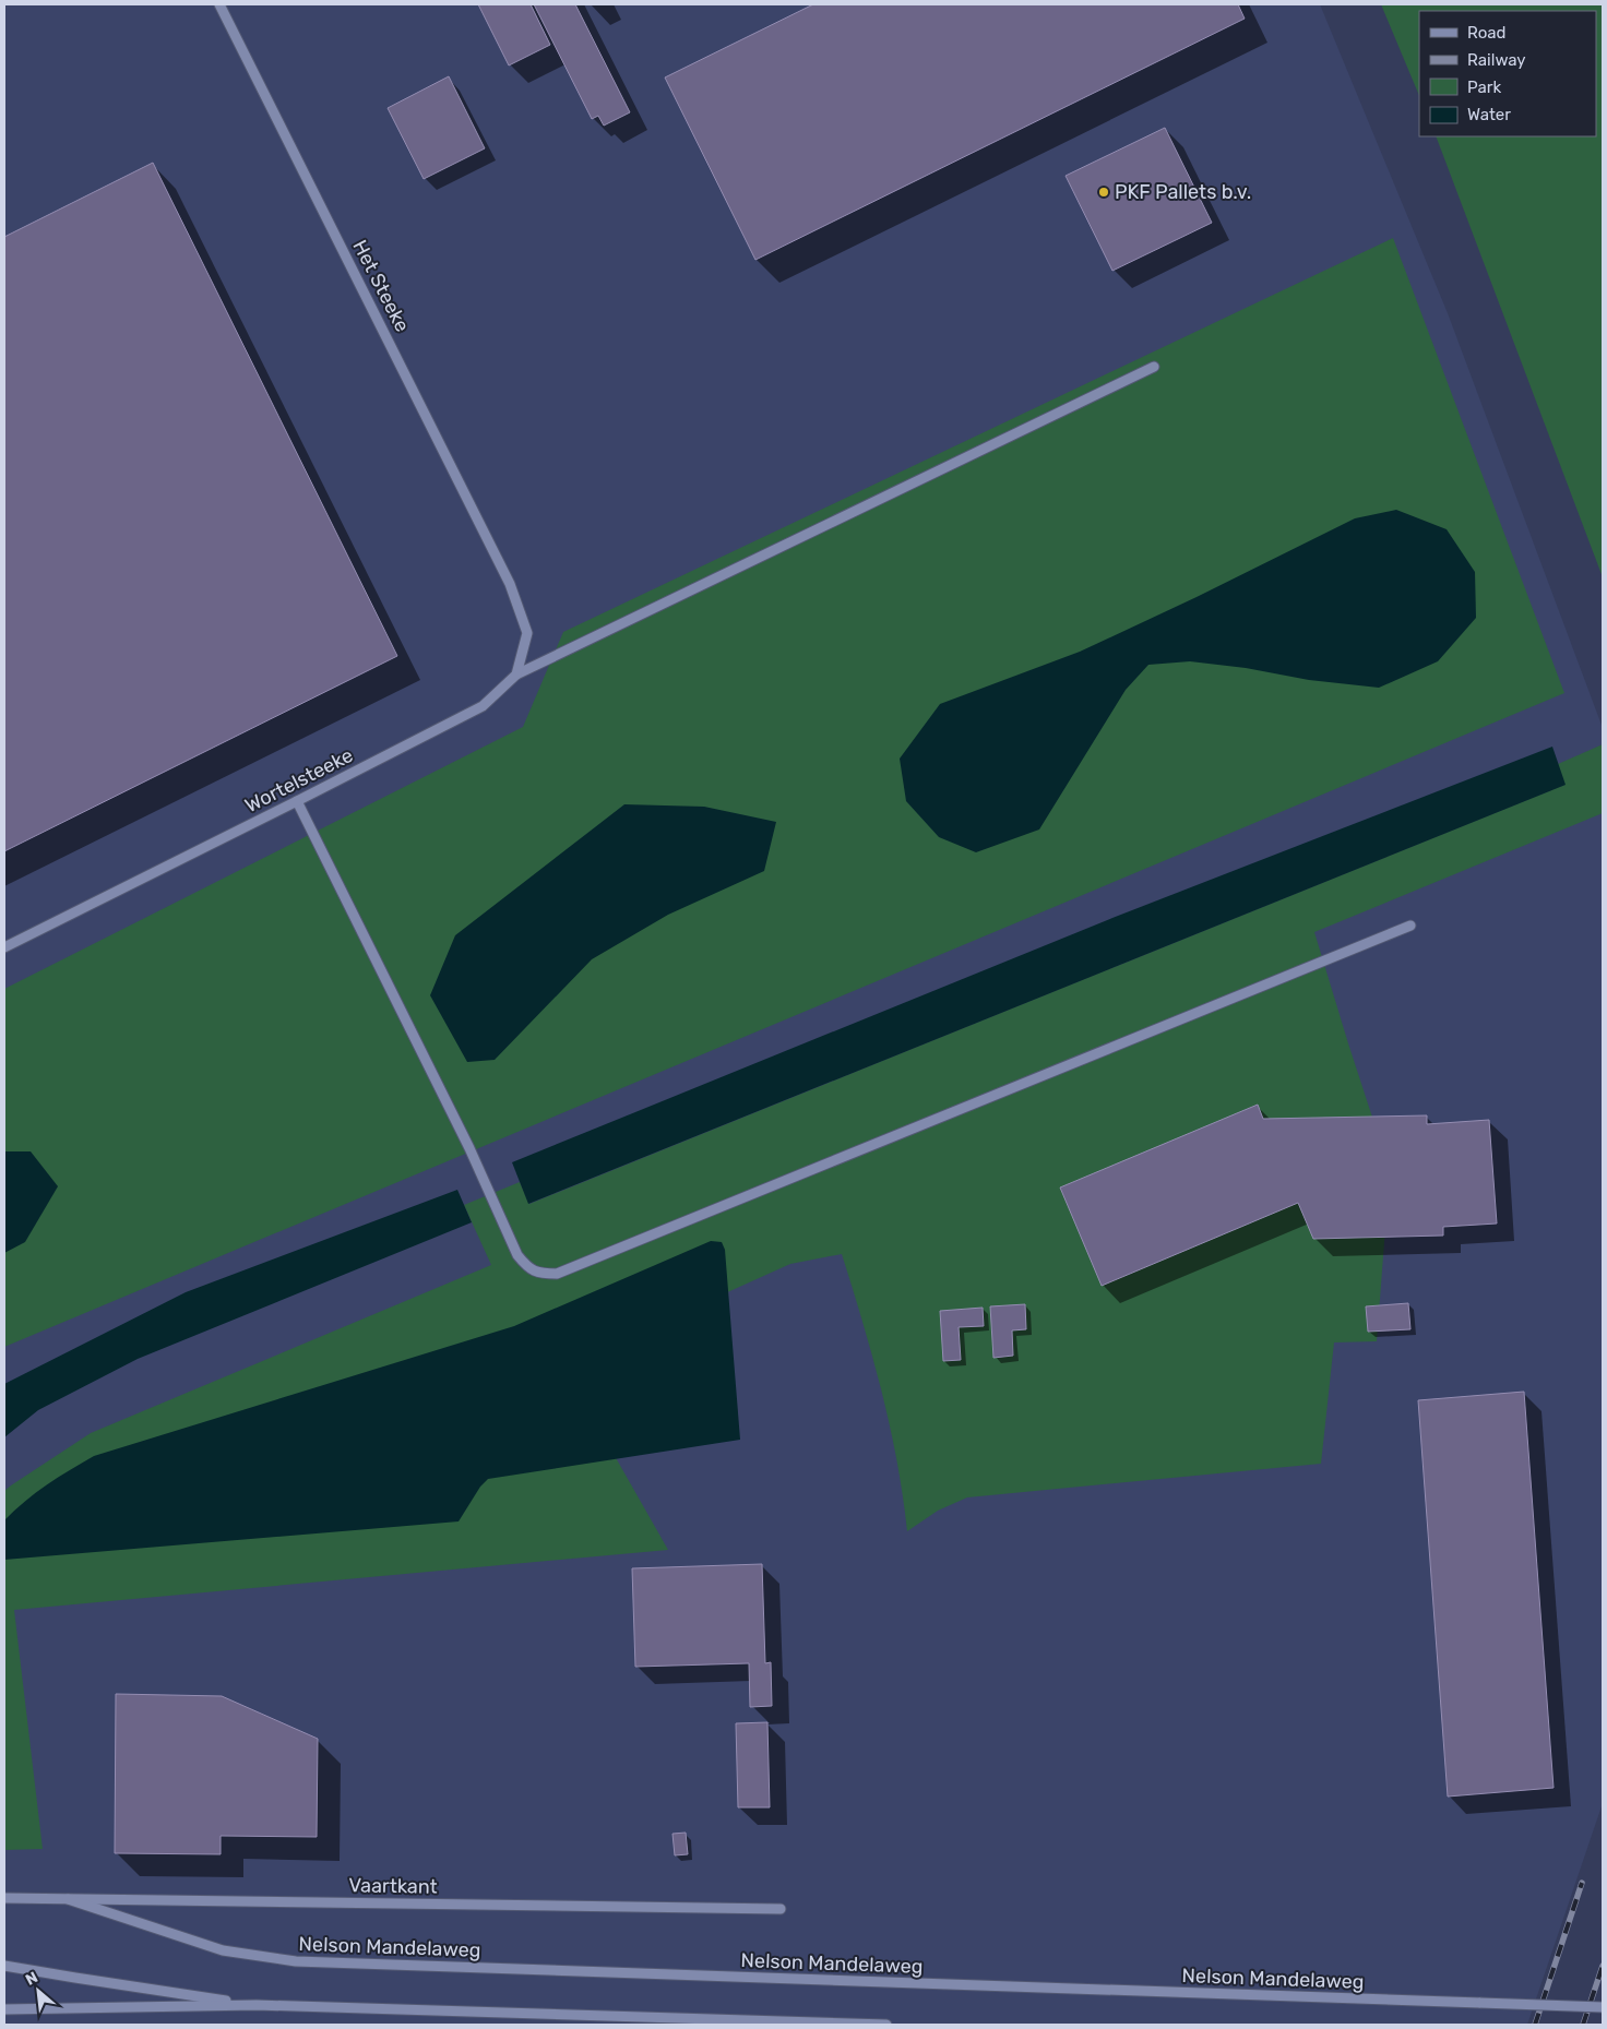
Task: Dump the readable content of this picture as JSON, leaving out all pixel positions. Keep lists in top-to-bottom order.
{
  "streets": {
    "street": [
      "Het Steeke",
      "Wortelsteeke",
      "Vaartkant",
      "Nelson Mandelaweg"
    ]
  },
  "crossings": [
    ["Het Steeke", "Wortelsteeke"],
    ["Vaartkant", "Nelson Mandelaweg"]
  ],
  "places": ["PKF Pallets b.v."],
  "legend": [
    "Road",
    "Railway",
    "Park",
    "Water"
  ],
  "north": "top left"
}
